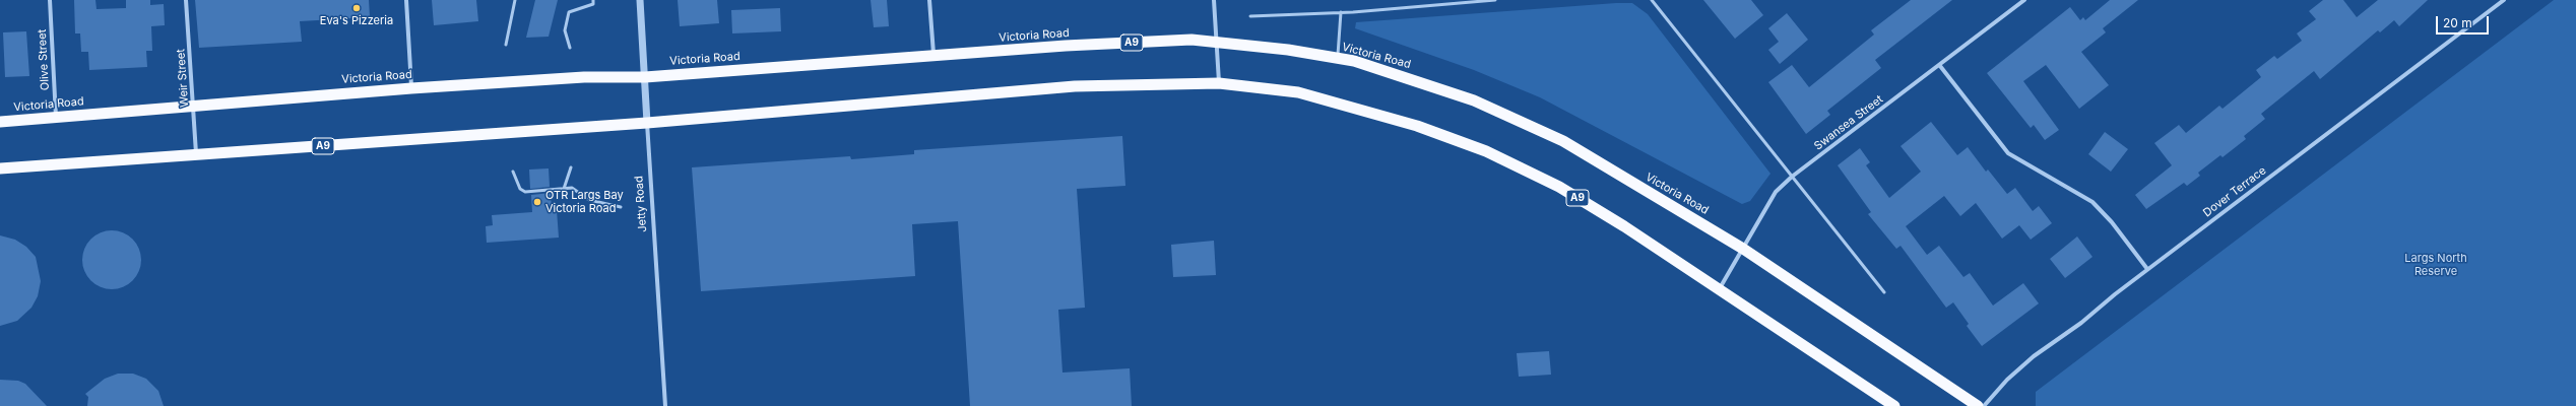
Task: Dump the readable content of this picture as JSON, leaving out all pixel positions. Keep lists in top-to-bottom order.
{
  "streets": {
    "highway": ["Victoria Road", "A9"],
    "street": [
      "Olive Street",
      "Weir Street",
      "Swansea Street",
      "Dover Terrace",
      "Jetty Road"
    ]
  },
  "crossings": [
    ["Victoria Road", "Olive Street"],
    ["Victoria Road", "Weir Street"],
    ["Victoria Road", "Swansea Street"],
    ["Victoria Road", "Jetty Road"],
    ["A9", "Weir Street"],
    ["A9", "Swansea Street"],
    ["A9", "Jetty Road"]
  ],
  "parks": ["Largs North Reserve"],
  "places": ["Eva's Pizzeria", "OTR Largs Bay Victoria Road"],
  "scale_bar": "20 m"
}
